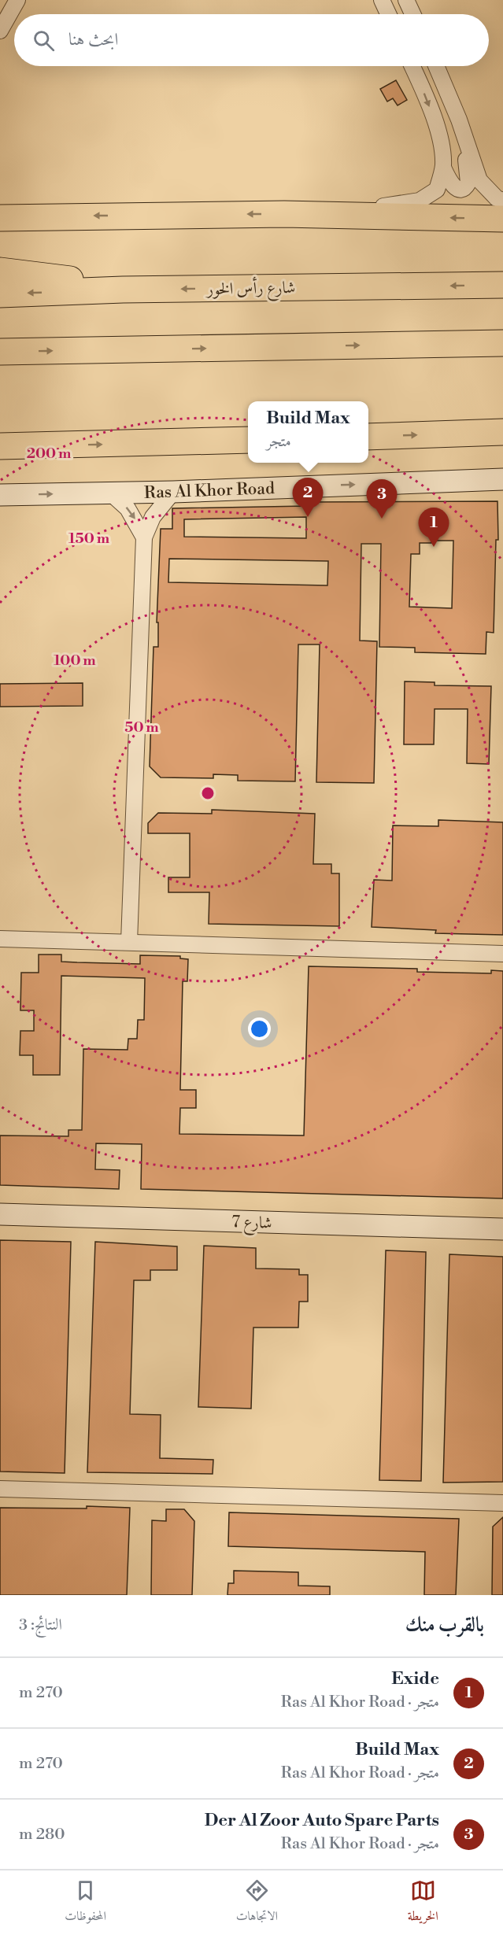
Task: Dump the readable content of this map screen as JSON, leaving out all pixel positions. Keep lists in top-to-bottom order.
{
  "streets": {
    "highway": ["شارع رأس الخور"],
    "street": ["Ras Al Khor Road", "شارع 7"]
  },
  "one_way": ["Ras Al Khor Road"],
  "page": {
    "search": "ابحث هنا",
    "popup": ["Build Max", "متجر"],
    "pins": ["2", "3", "1"],
    "heading": ["بالقرب منك", "النتائج: 3"],
    "list": [
      {
        "mark": "1",
        "name": "Exide",
        "note": "متجر · Ras Al Khor Road",
        "value": "270 m"
      },
      {
        "mark": "2",
        "name": "Build Max",
        "note": "متجر · Ras Al Khor Road",
        "value": "270 m"
      },
      {
        "mark": "3",
        "name": "Der Al Zoor Auto Spare Parts",
        "note": "متجر · Ras Al Khor Road",
        "value": "280 m"
      }
    ],
    "nav": ["الخريطة", "الاتجاهات", "المحفوظات"]
  },
  "rings": [
    "200 m",
    "150 m",
    "100 m",
    "50 m"
  ]
}
